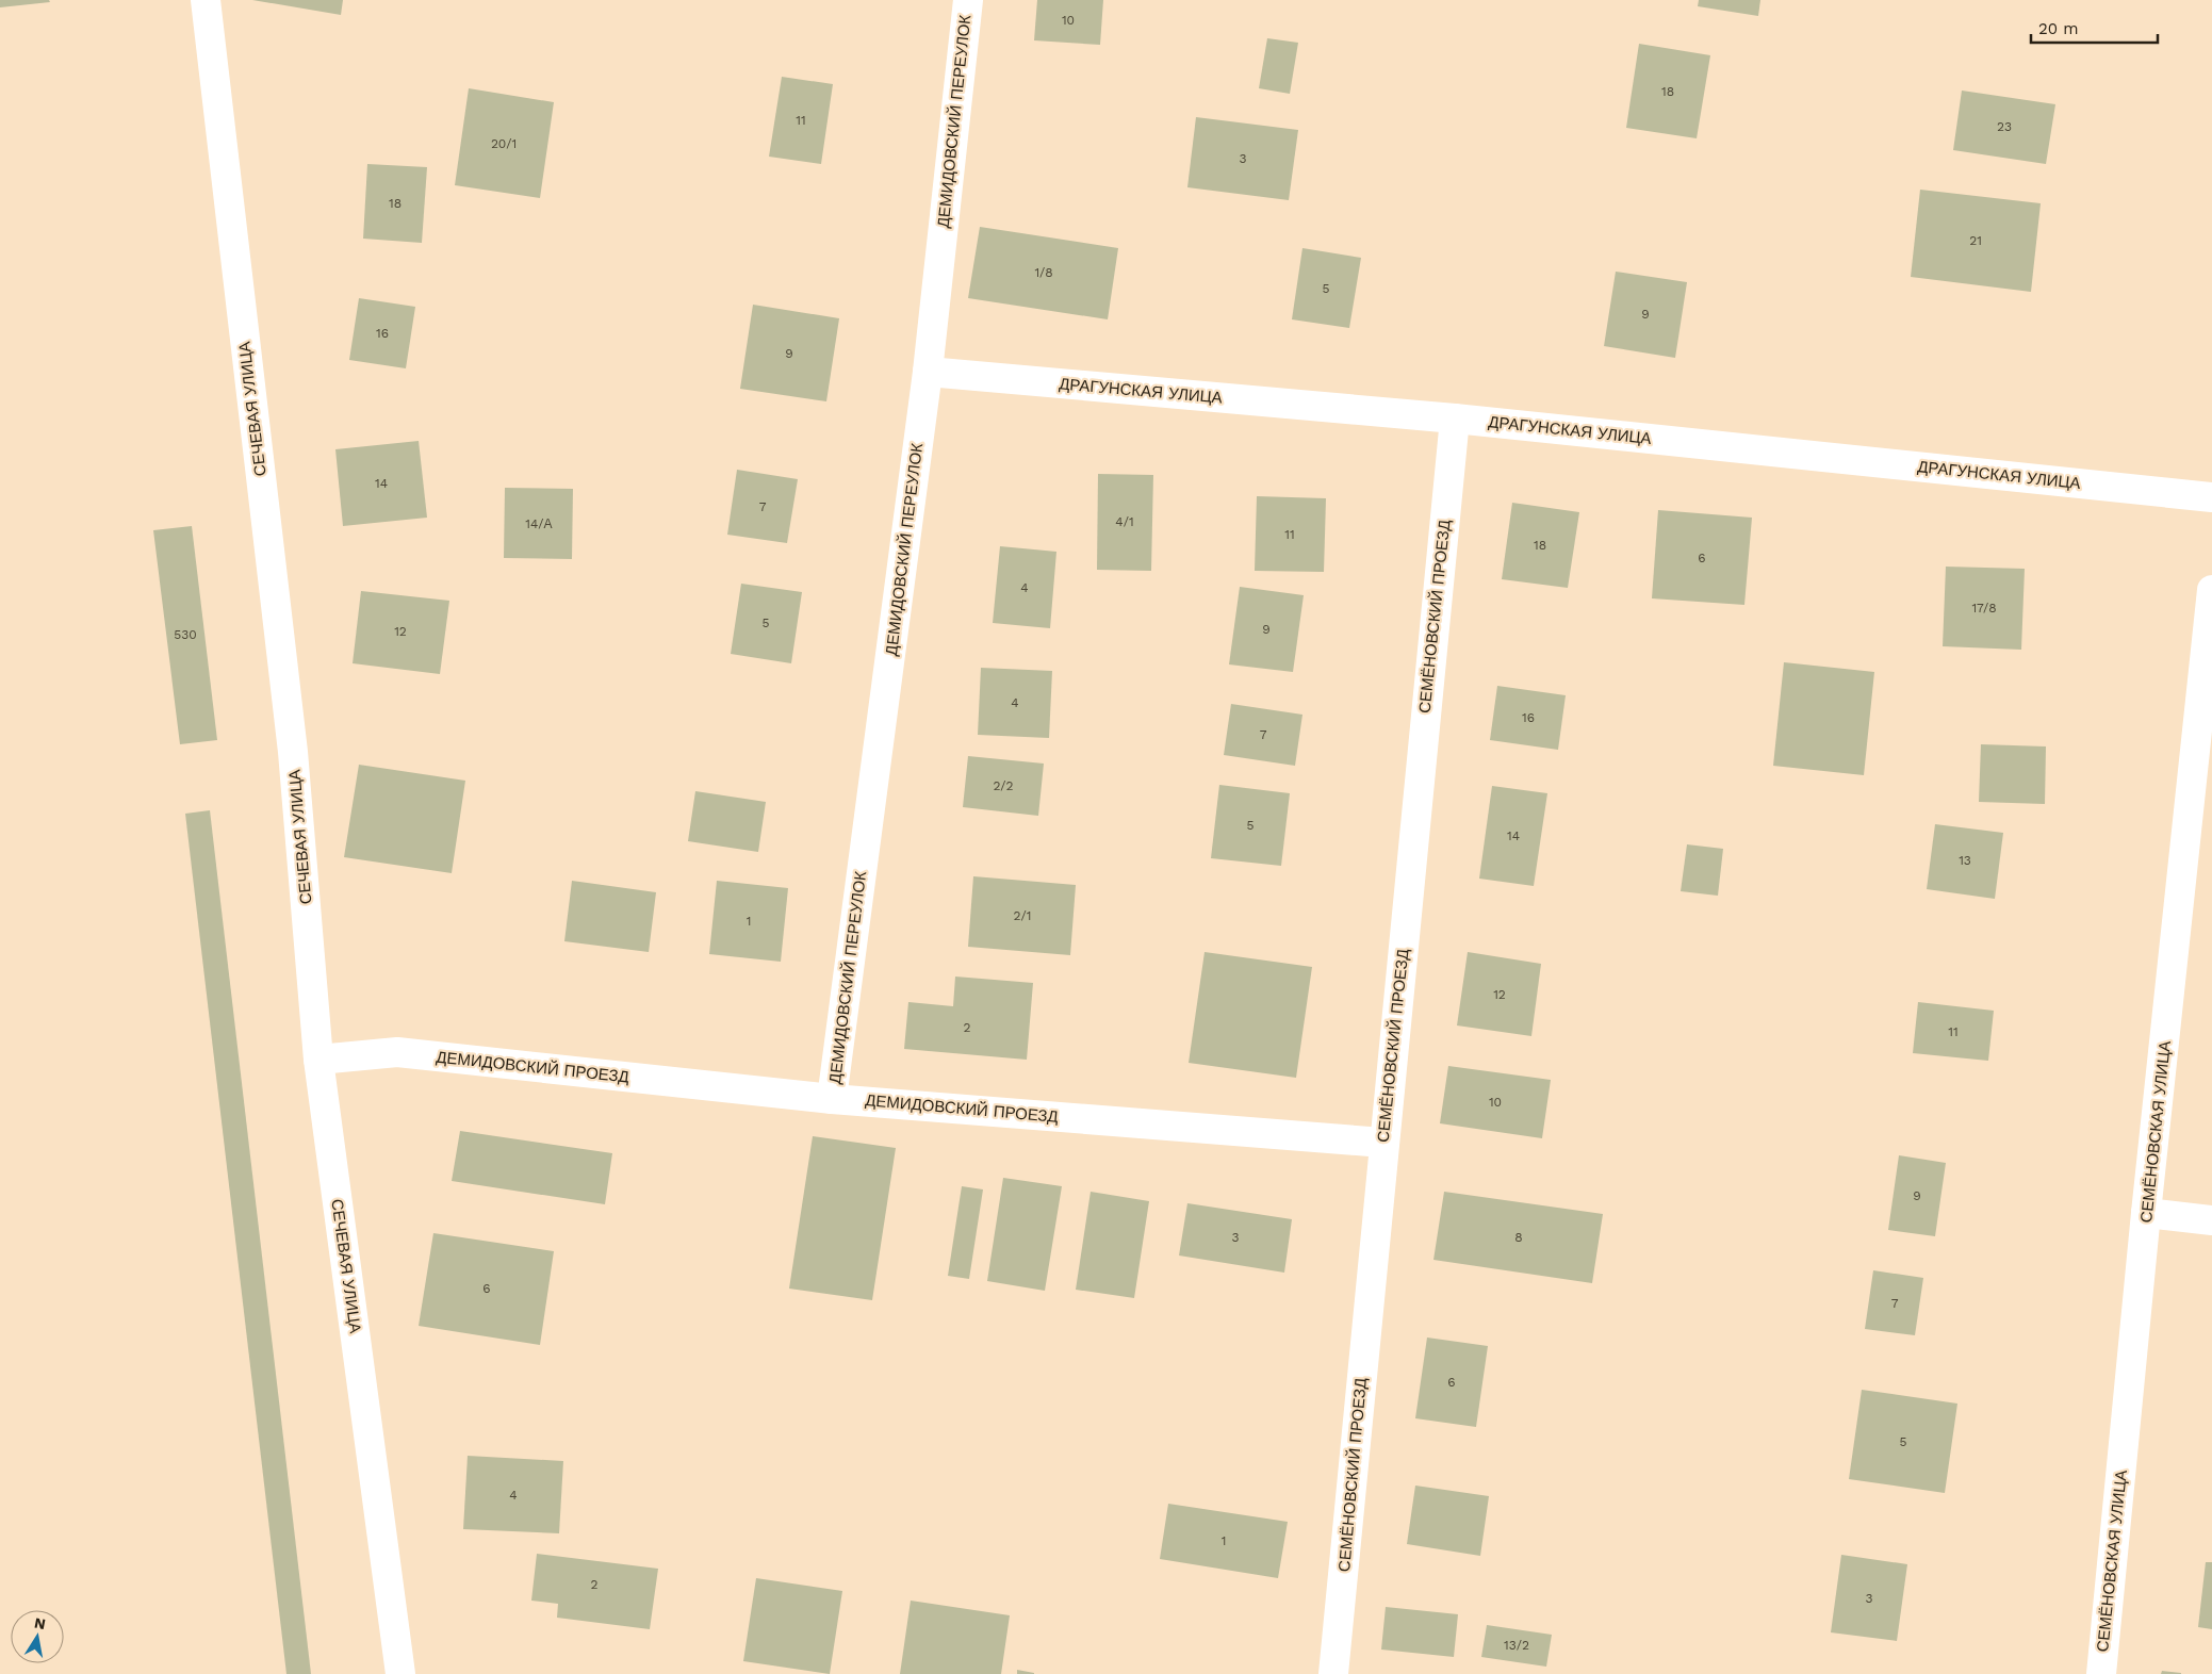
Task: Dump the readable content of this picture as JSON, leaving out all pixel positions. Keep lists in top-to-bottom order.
{
  "streets": {
    "street": [
      "ДЕМИДОВСКИЙ ПЕРЕУЛОК",
      "ДРАГУНСКАЯ УЛИЦА",
      "СЕЧЕВАЯ УЛИЦА",
      "СЕМЁНОВСКИЙ ПРОЕЗД",
      "ДЕМИДОВСКИЙ ПРОЕЗД",
      "СЕМЁНОВСКАЯ УЛИЦА"
    ]
  },
  "crossings": [
    ["ДЕМИДОВСКИЙ ПЕРЕУЛОК", "ДРАГУНСКАЯ УЛИЦА"],
    ["ДЕМИДОВСКИЙ ПЕРЕУЛОК", "ДЕМИДОВСКИЙ ПРОЕЗД"],
    ["ДРАГУНСКАЯ УЛИЦА", "СЕМЁНОВСКИЙ ПРОЕЗД"],
    ["СЕЧЕВАЯ УЛИЦА", "ДЕМИДОВСКИЙ ПРОЕЗД"],
    ["СЕМЁНОВСКИЙ ПРОЕЗД", "ДЕМИДОВСКИЙ ПРОЕЗД"]
  ],
  "house_numbers": [
    "10",
    "18",
    "11",
    "23",
    "20/1",
    "3",
    "18",
    "21",
    "1/8",
    "5",
    "9",
    "16",
    "9",
    "14",
    "7",
    "4/1",
    "14/А",
    "11",
    "18",
    "6",
    "4",
    "17/8",
    "5",
    "9",
    "12",
    "530",
    "4",
    "16",
    "7",
    "2/2",
    "5",
    "14",
    "13",
    "2/1",
    "1",
    "12",
    "2",
    "11",
    "10",
    "9",
    "3",
    "8",
    "6",
    "7",
    "6",
    "5",
    "4",
    "1",
    "2",
    "3",
    "13/2"
  ],
  "scale_bar": "20 m",
  "north": "top"
}
